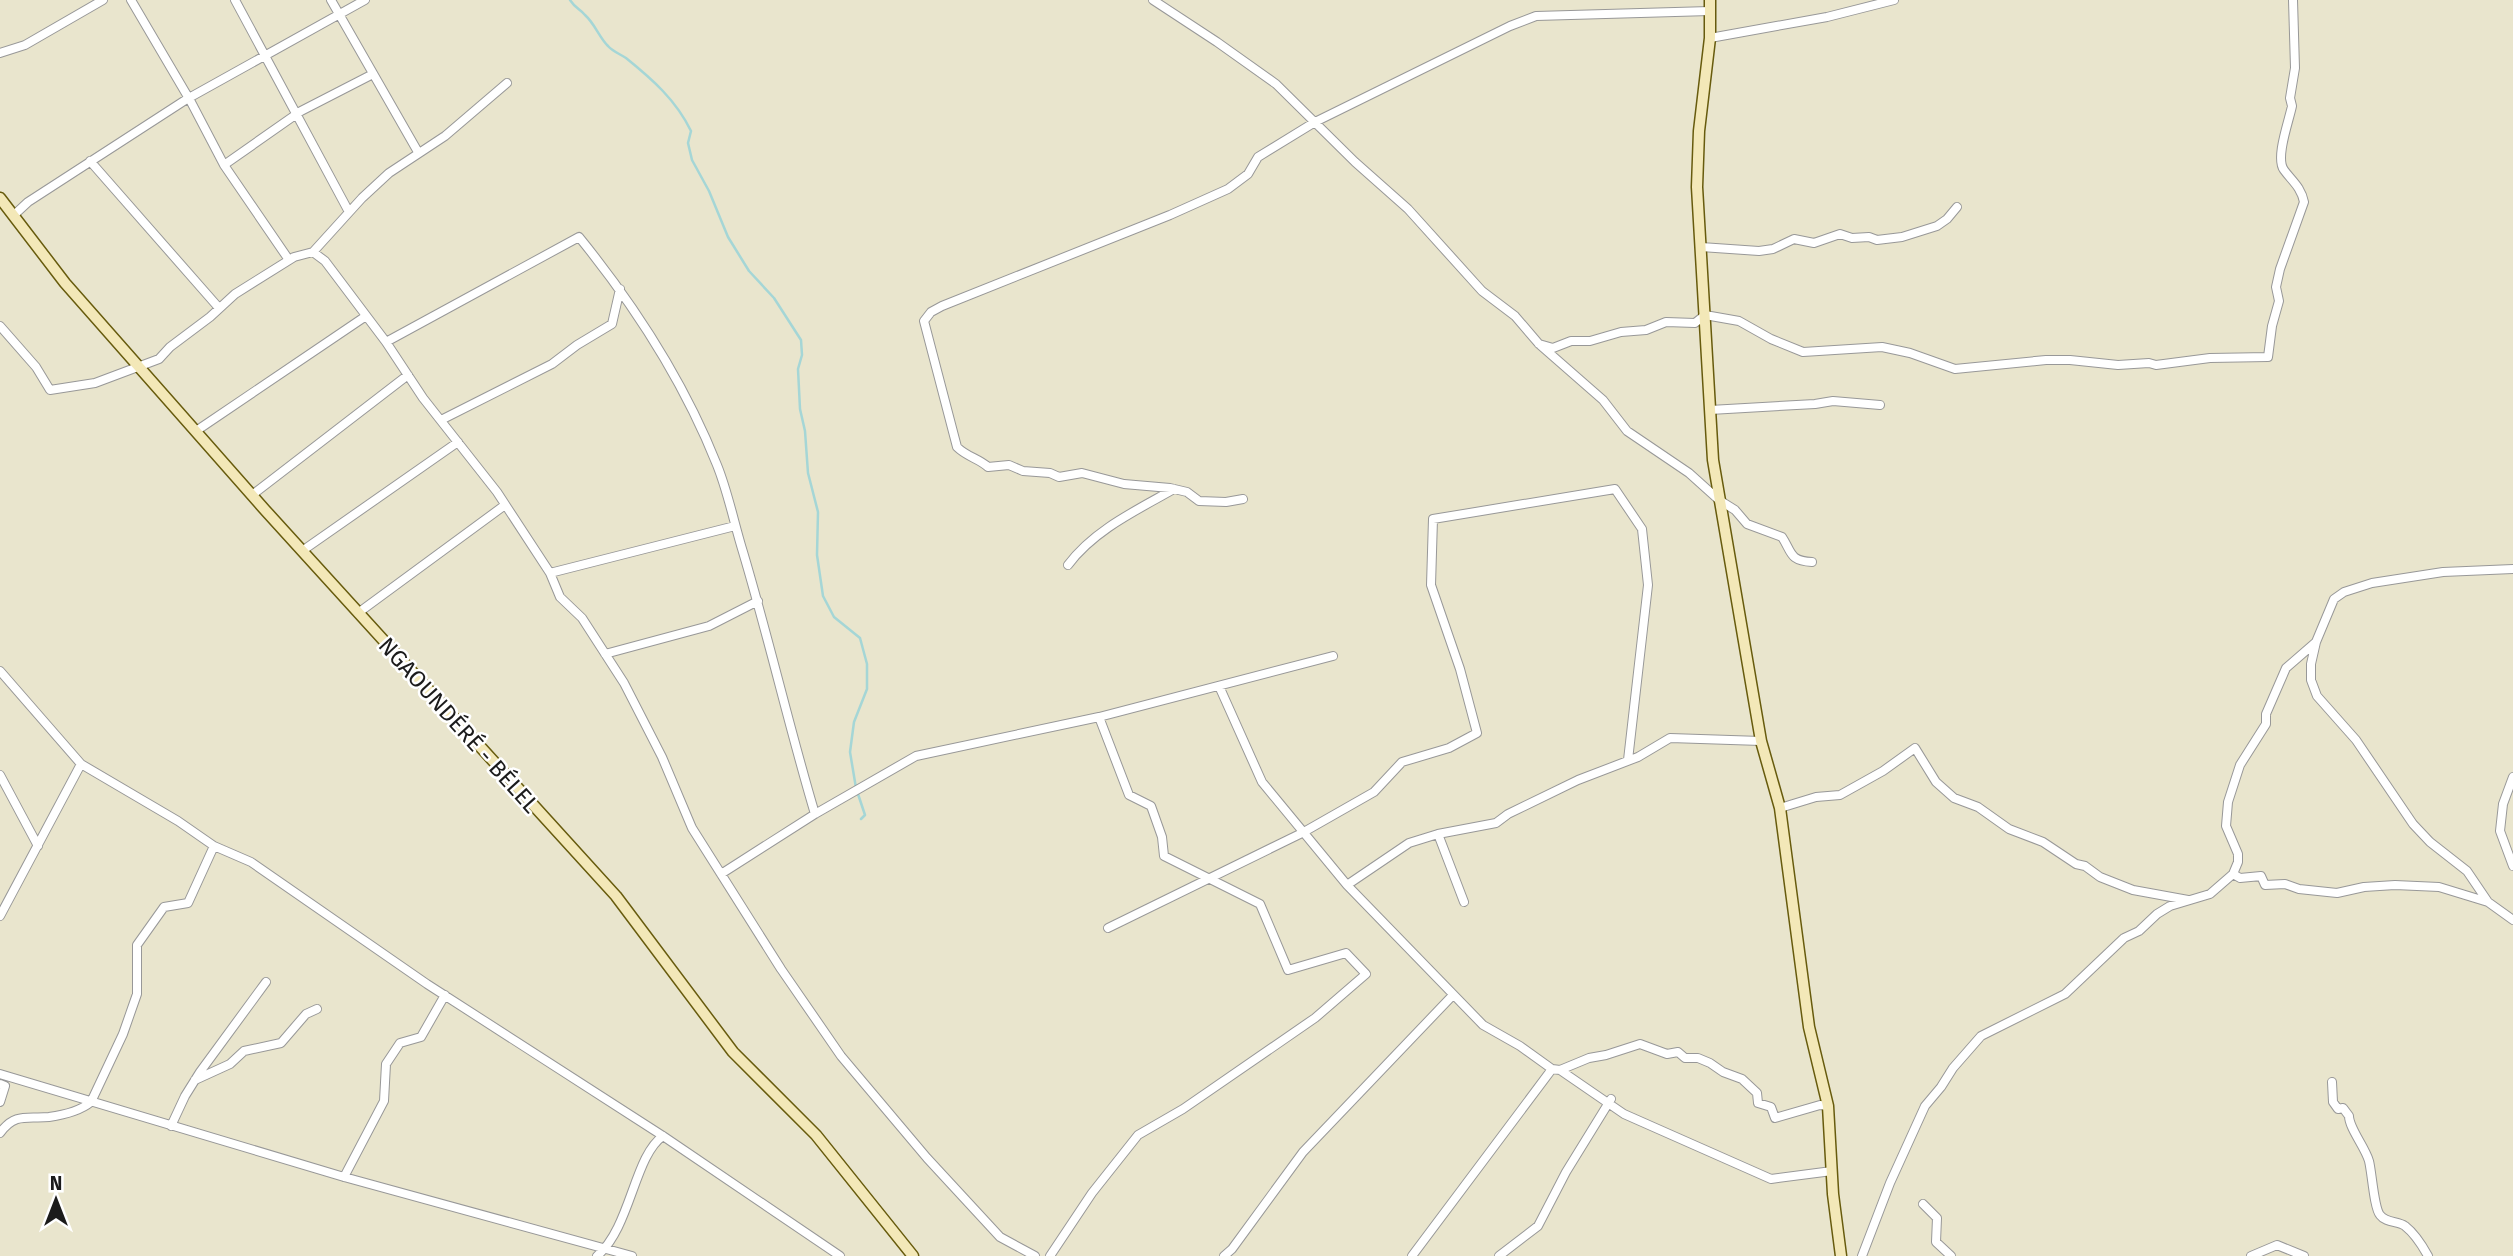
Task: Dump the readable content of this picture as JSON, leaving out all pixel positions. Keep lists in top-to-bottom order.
{
  "streets": {
    "main road": ["NGAOUNDÉRÉ - BÉLEL"]
  },
  "north": "top"
}
